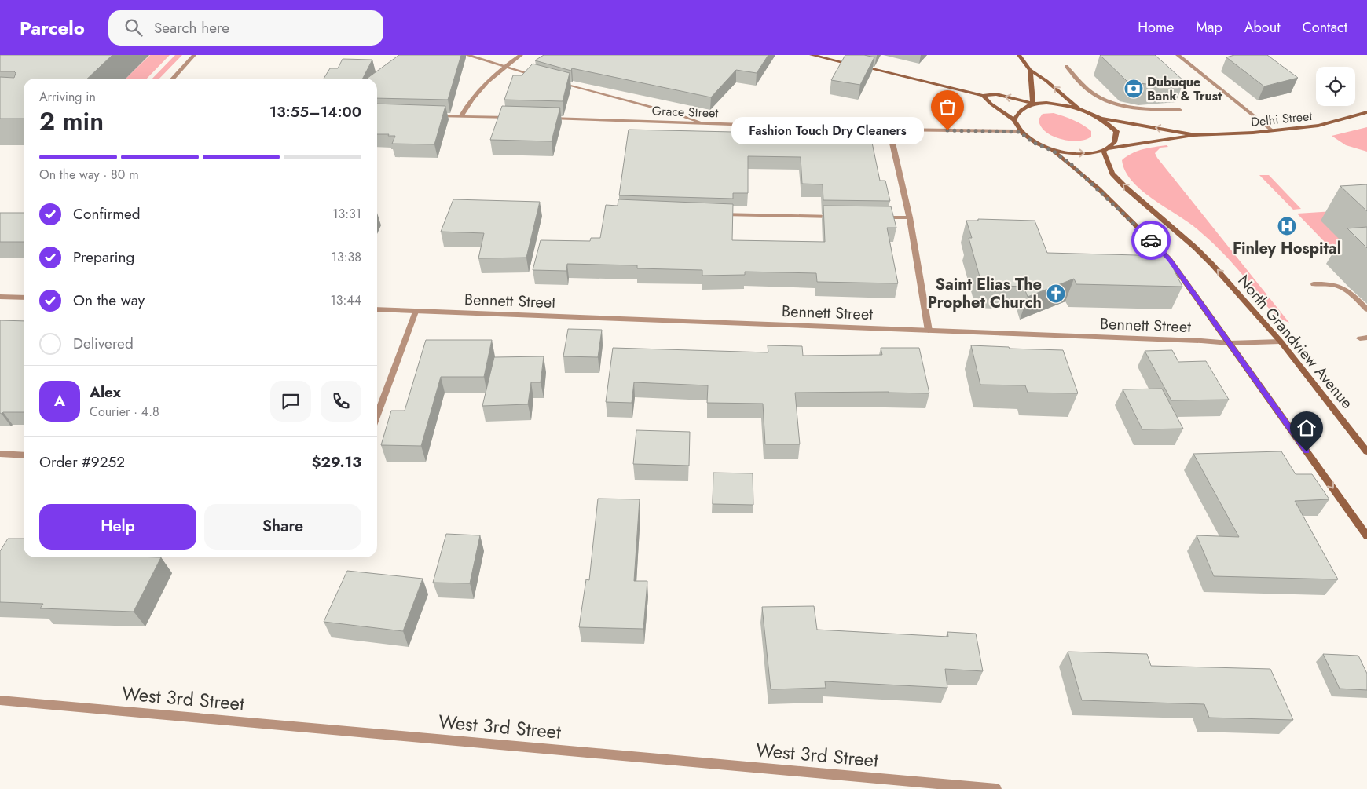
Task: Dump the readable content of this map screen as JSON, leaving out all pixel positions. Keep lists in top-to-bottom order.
{
  "streets": {
    "main road": ["Delhi Street", "North Grandview Avenue"],
    "street": ["Grace Street", "Bennett Street", "West 3rd Street"]
  },
  "crossings": [
    ["Delhi Street", "North Grandview Avenue"],
    ["Bennett Street", "North Grandview Avenue"]
  ],
  "places": {
    "bank": ["Dubuque Bank & Trust"],
    "other": ["Fashion Touch Dry Cleaners"],
    "hospital": ["Finley Hospital"],
    "church": ["Saint Elias The Prophet Church"]
  },
  "page": {
    "header": "Parcelo",
    "search": "Search here",
    "nav": [
      "Home",
      "Map",
      "About",
      "Contact"
    ],
    "heading": ["2 min", "Arriving in", "13:55–14:00"],
    "panel": [
      "Alex",
      "Courier · 4.8",
      "Order #9252",
      "$29.13"
    ],
    "bubble": "Fashion Touch Dry Cleaners",
    "bar": "On the way · 80 m",
    "list": [
      ["Confirmed", "13:31"],
      ["Preparing", "13:38"],
      ["On the way", "13:44"],
      "Delivered"
    ],
    "round": "A",
    "buttons": ["Help", "Share"]
  }
}
